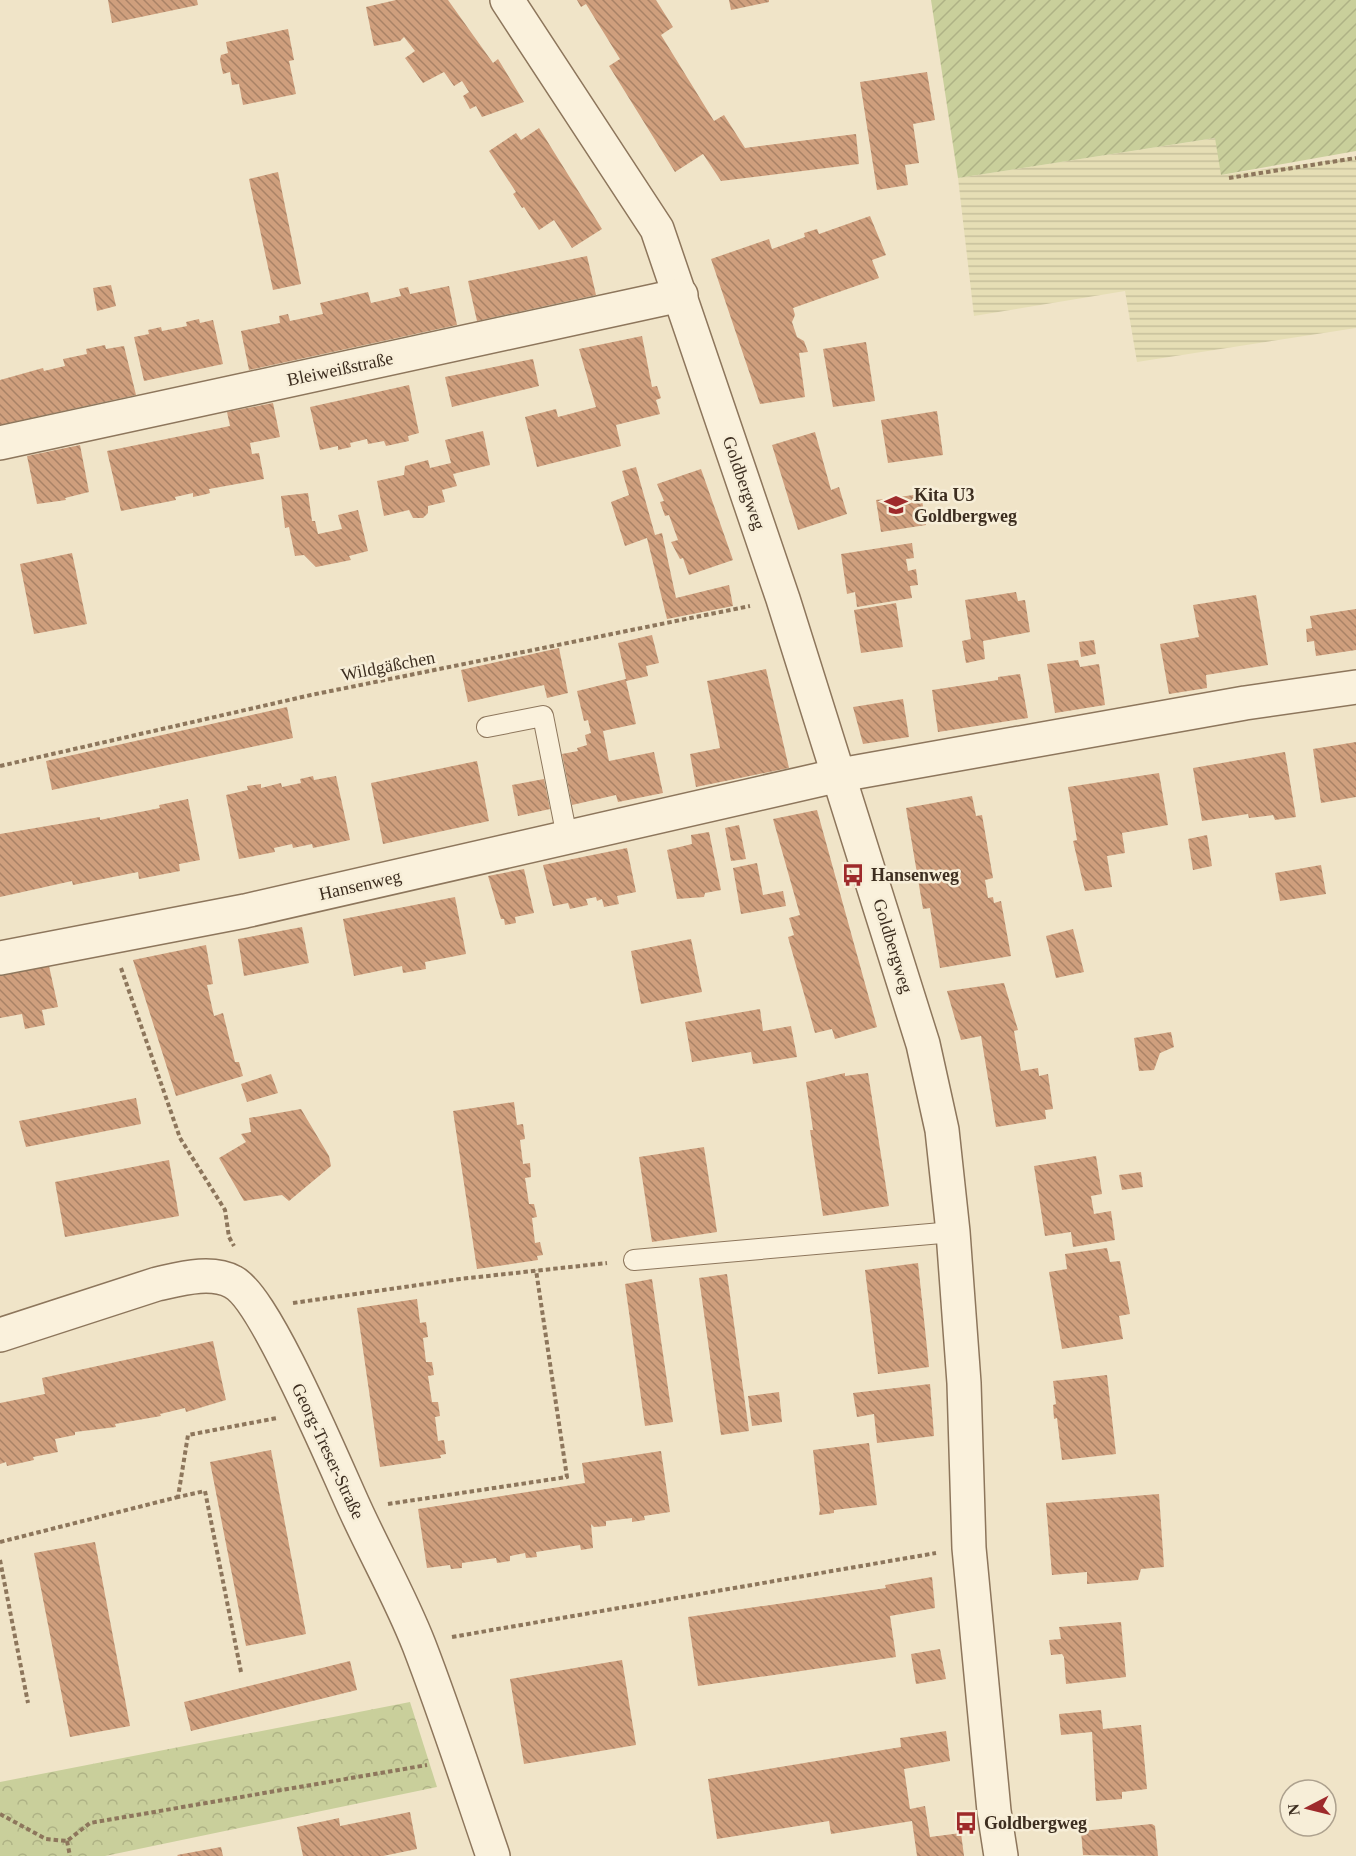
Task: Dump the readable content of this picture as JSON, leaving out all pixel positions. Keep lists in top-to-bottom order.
{
  "streets": {
    "street": [
      "Bleiweißstraße",
      "Goldbergweg",
      "Hansenweg",
      "Georg-Treser-Straße"
    ],
    "path": ["Wildgäßchen"]
  },
  "crossings": [
    ["Bleiweißstraße", "Goldbergweg"],
    ["Goldbergweg", "Wildgäßchen"],
    ["Goldbergweg", "Hansenweg"]
  ],
  "places": {
    "school or university": ["Kita U3 Goldbergweg"],
    "bus stop": ["Hansenweg", "Goldbergweg"]
  },
  "north": "left"
}
